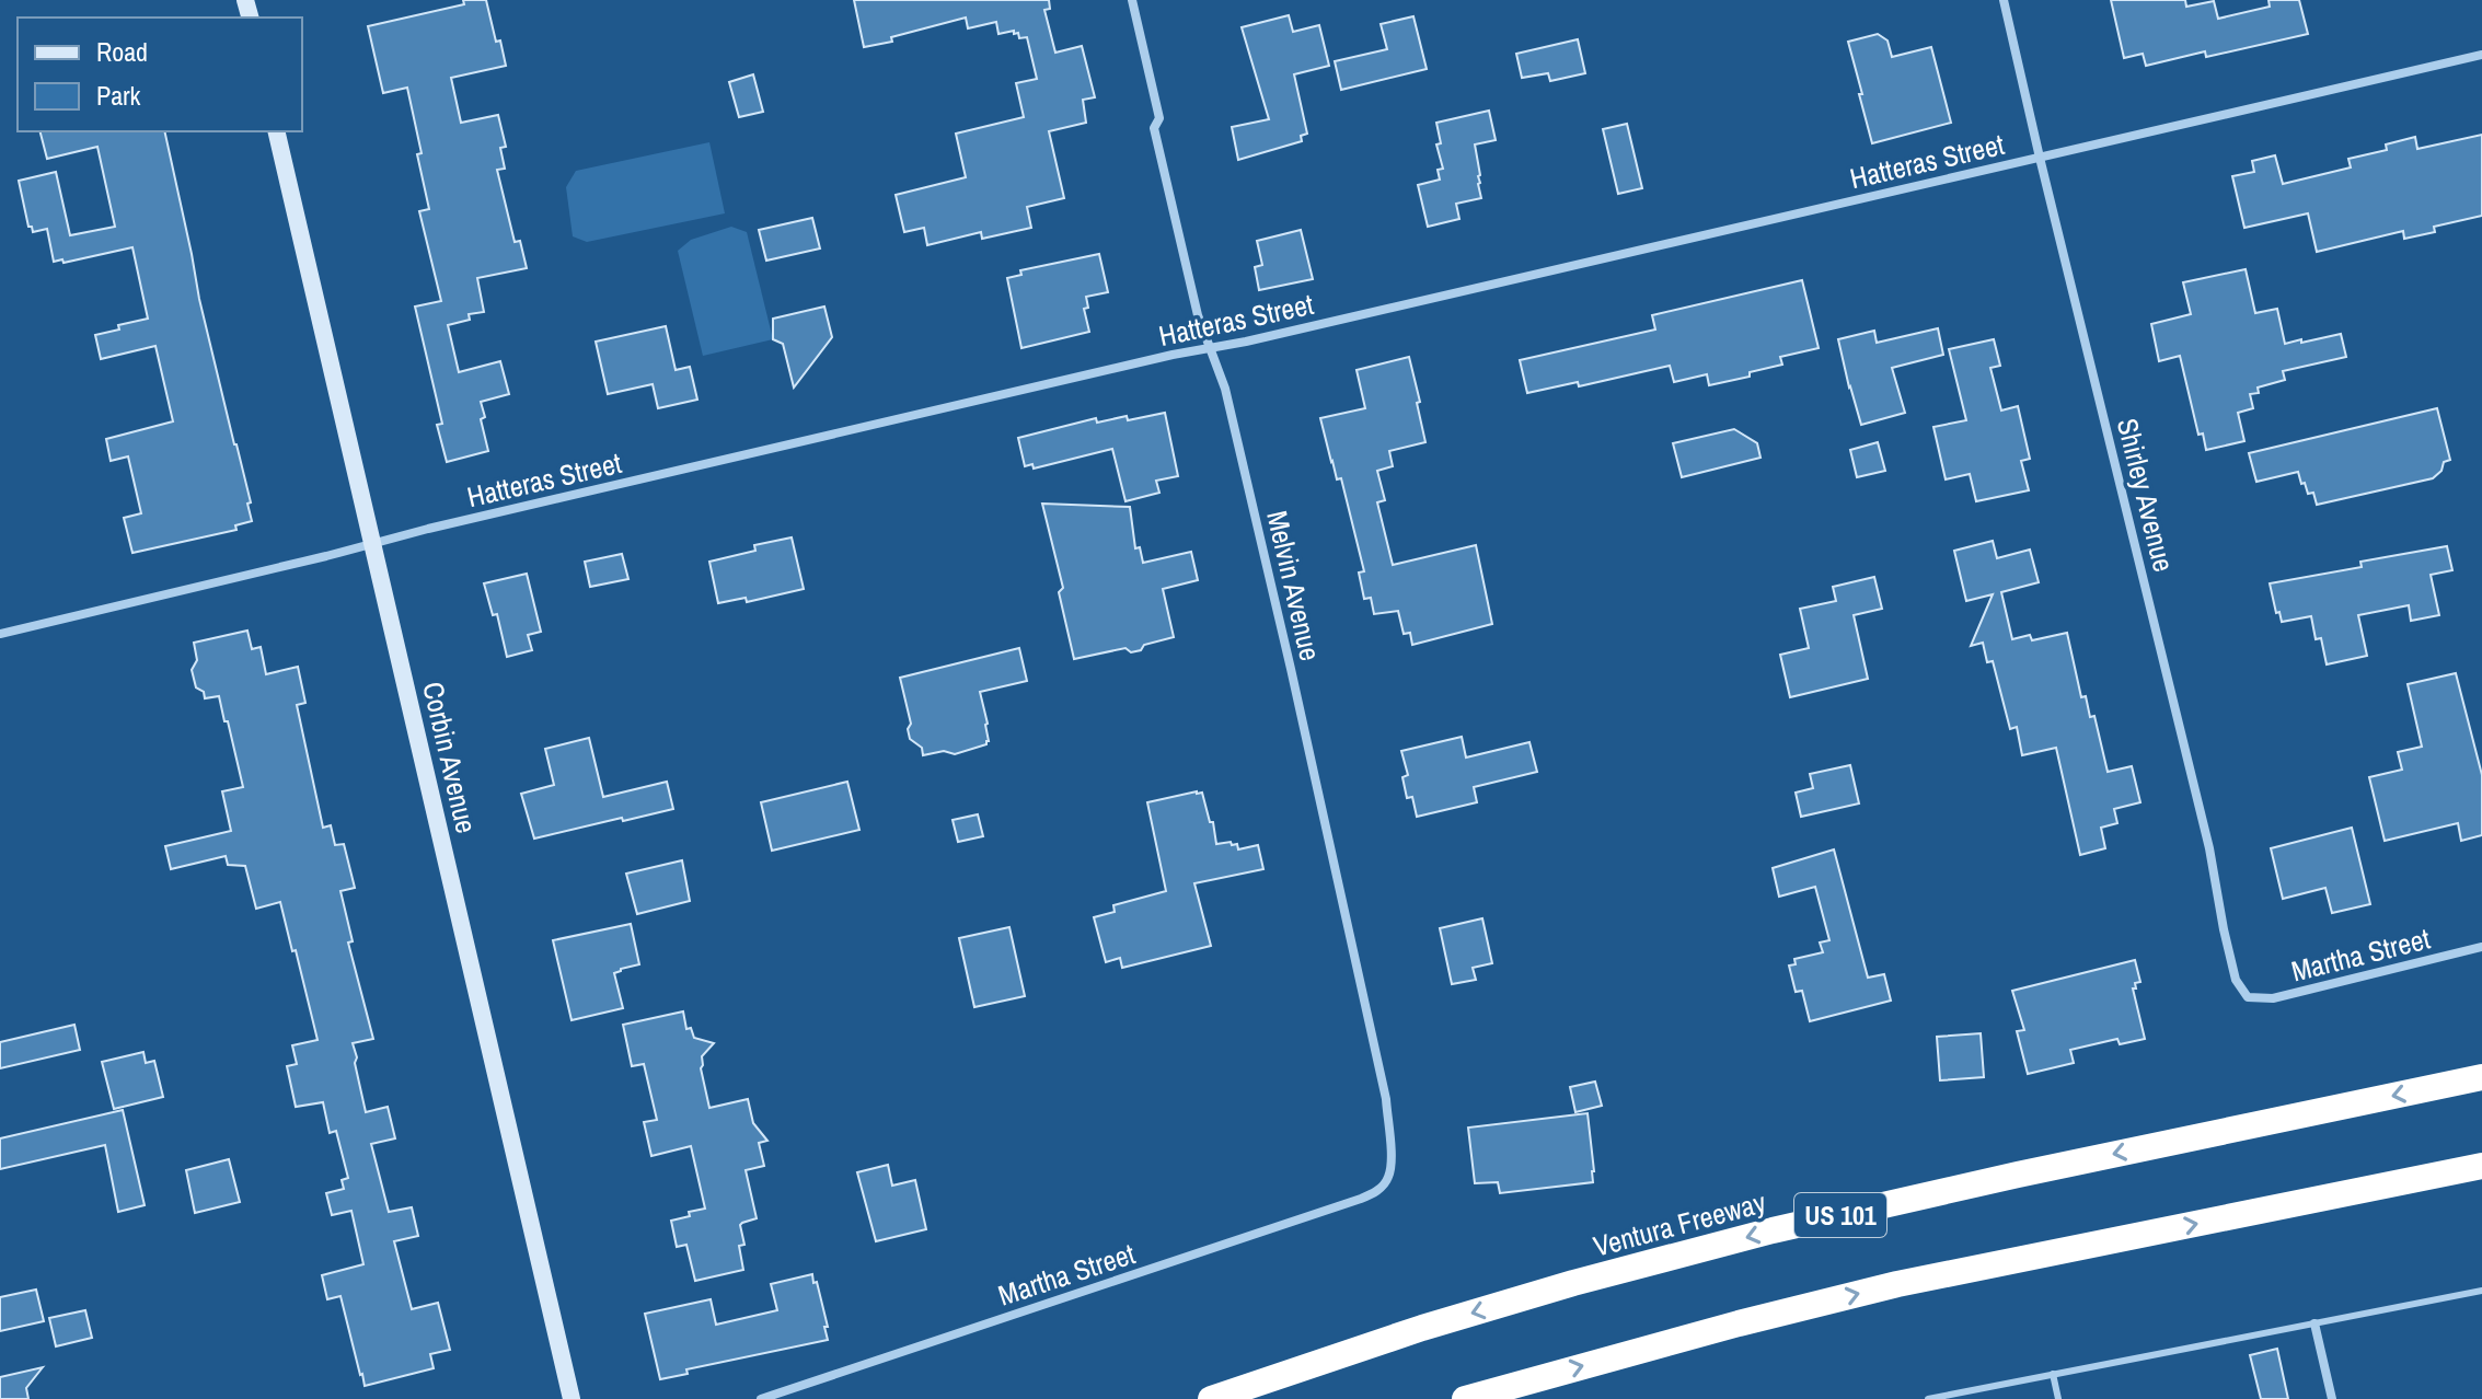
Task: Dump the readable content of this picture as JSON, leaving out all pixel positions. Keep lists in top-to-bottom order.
{
  "streets": {
    "highway": ["US 101", "Ventura Freeway"],
    "main road": ["Corbin Avenue"],
    "street": [
      "Hatteras Street",
      "Shirley Avenue",
      "Melvin Avenue",
      "Martha Street"
    ]
  },
  "crossings": [
    ["Hatteras Street", "Shirley Avenue"],
    ["Hatteras Street", "Melvin Avenue"],
    ["Hatteras Street", "Corbin Avenue"],
    ["Shirley Avenue", "Martha Street"],
    ["Melvin Avenue", "Martha Street"]
  ],
  "legend": ["Road", "Park"]
}
